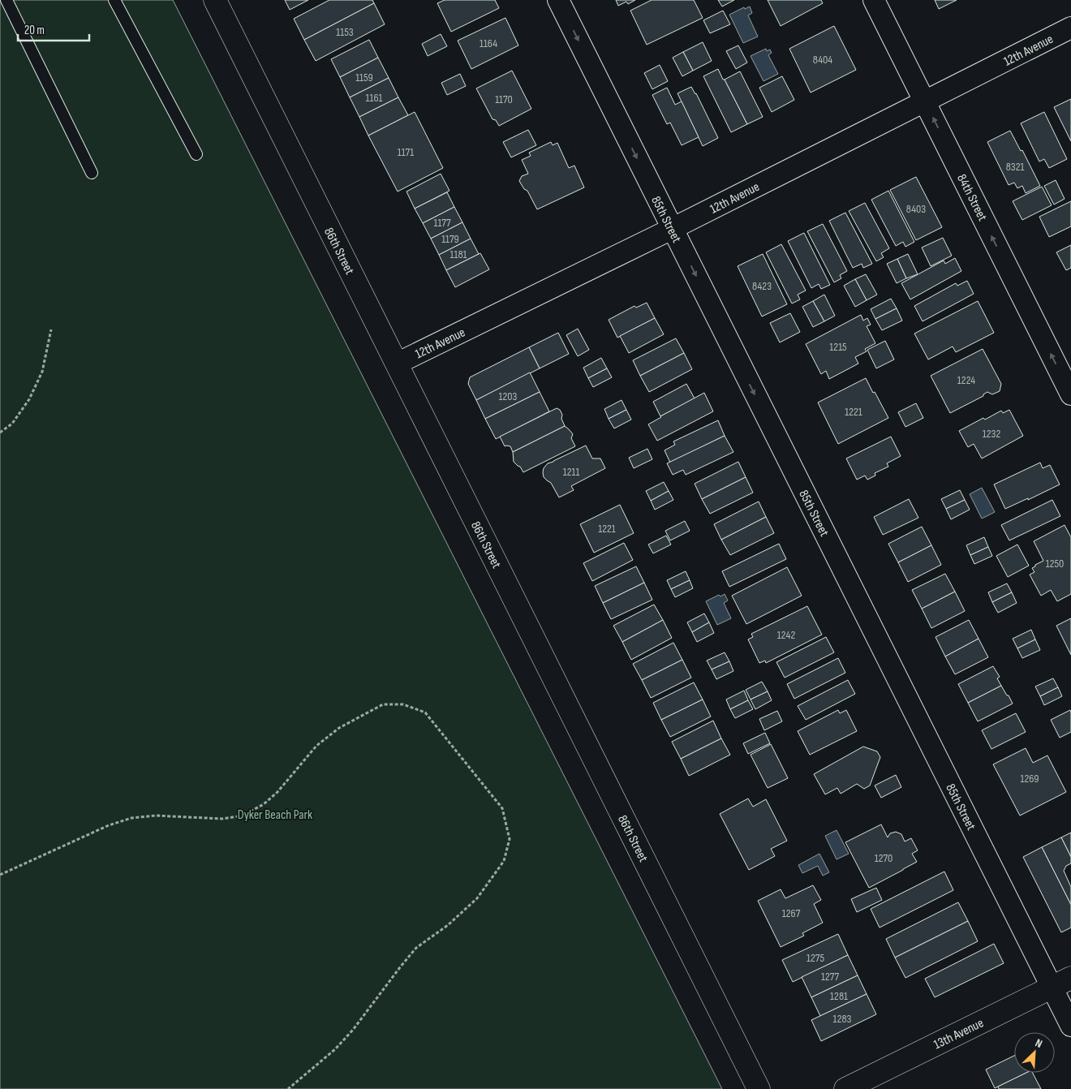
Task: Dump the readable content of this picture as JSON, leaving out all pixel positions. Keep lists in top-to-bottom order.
{
  "streets": {
    "main road": ["86th Street", "13th Avenue"],
    "street": ["12th Avenue", "84th Street", "85th Street"]
  },
  "crossings": [
    ["12th Avenue", "84th Street"],
    ["12th Avenue", "85th Street"],
    ["12th Avenue", "86th Street"],
    ["85th Street", "13th Avenue"]
  ],
  "one_way": ["84th Street", "85th Street"],
  "parks": ["Dyker Beach Park"],
  "house_numbers": [
    "1153",
    "1164",
    "8404",
    "1159",
    "1161",
    "1170",
    "1171",
    "8321",
    "8403",
    "1177",
    "1179",
    "1181",
    "8423",
    "1215",
    "1224",
    "1203",
    "1221",
    "1232",
    "1211",
    "1221",
    "1250",
    "1242",
    "1269",
    "1270",
    "1267",
    "1275",
    "1277",
    "1281",
    "1283"
  ],
  "scale_bar": "20 m",
  "north": "top right"
}
